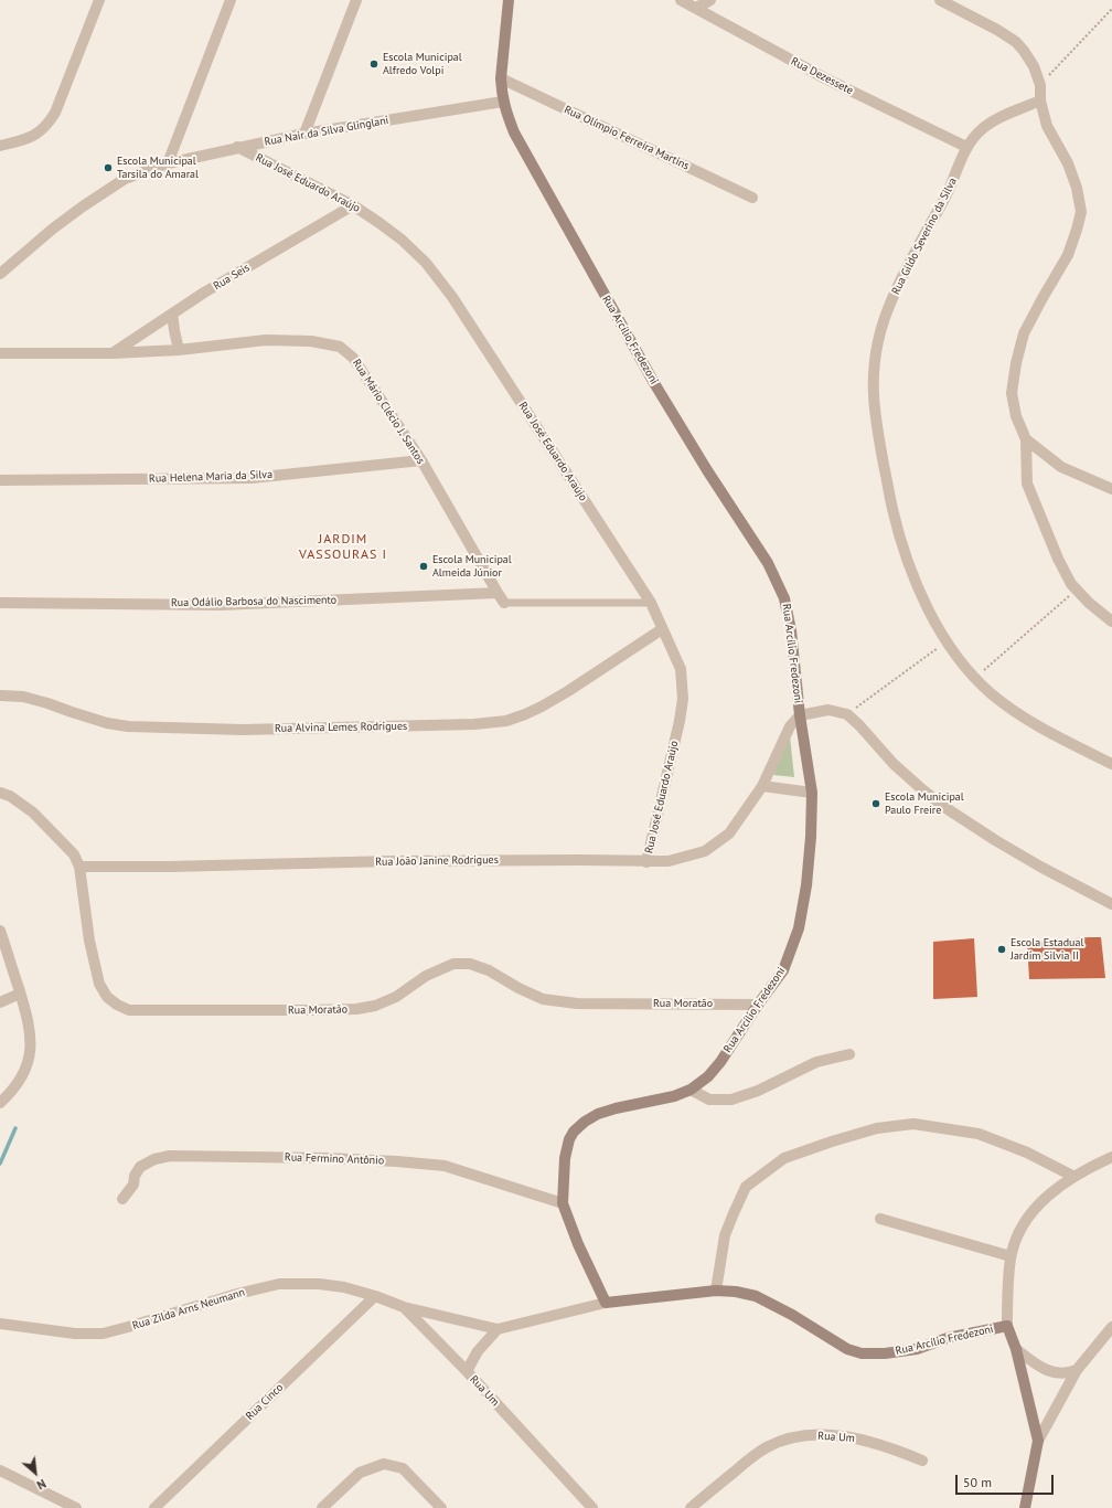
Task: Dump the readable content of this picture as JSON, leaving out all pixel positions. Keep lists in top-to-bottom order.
{
  "streets": {
    "street": [
      "Rua Dezessete",
      "Rua Nair da Silva Glinglani",
      "Rua Olímpio Ferreira Martins",
      "Rua José Eduardo Araújo",
      "Rua Gildo Severino da Silva",
      "Rua Seis",
      "Rua Arcílio Fredezoni",
      "Rua Mário Clécio J. Santos",
      "Rua Helena Maria da Silva",
      "Rua Odálio Barbosa do Nascimento",
      "Rua Alvina Lemes Rodrigues",
      "Rua João Janine Rodrigues",
      "Rua Moratão",
      "Rua Fermino Antônio",
      "Rua Zilda Arns Neumann",
      "Rua Um",
      "Rua Cinco"
    ]
  },
  "crossings": [
    ["Rua Dezessete", "Rua Gildo Severino da Silva"],
    ["Rua Nair da Silva Glinglani", "Rua José Eduardo Araújo"],
    ["Rua Nair da Silva Glinglani", "Rua Arcílio Fredezoni"],
    ["Rua Olímpio Ferreira Martins", "Rua Arcílio Fredezoni"],
    ["Rua José Eduardo Araújo", "Rua Seis"],
    ["Rua José Eduardo Araújo", "Rua Alvina Lemes Rodrigues"],
    ["Rua José Eduardo Araújo", "Rua João Janine Rodrigues"],
    ["Rua Seis", "Rua Mário Clécio J. Santos"],
    ["Rua Arcílio Fredezoni", "Rua João Janine Rodrigues"],
    ["Rua Arcílio Fredezoni", "Rua Moratão"],
    ["Rua Arcílio Fredezoni", "Rua Fermino Antônio"],
    ["Rua Mário Clécio J. Santos", "Rua Helena Maria da Silva"],
    ["Rua Mário Clécio J. Santos", "Rua Odálio Barbosa do Nascimento"],
    ["Rua João Janine Rodrigues", "Rua Moratão"],
    ["Rua Zilda Arns Neumann", "Rua Um"],
    ["Rua Zilda Arns Neumann", "Rua Cinco"]
  ],
  "districts": ["JARDIM VASSOURAS I"],
  "places": [
    "Escola Municipal Alfredo Volpi",
    "Escola Municipal Tarsila do Amaral",
    "Escola Municipal Almeida Júnior",
    "Escola Municipal Paulo Freire",
    "Escola Estadual Jardim Silvia II"
  ],
  "scale_bar": "50 m",
  "north": "bottom right"
}
